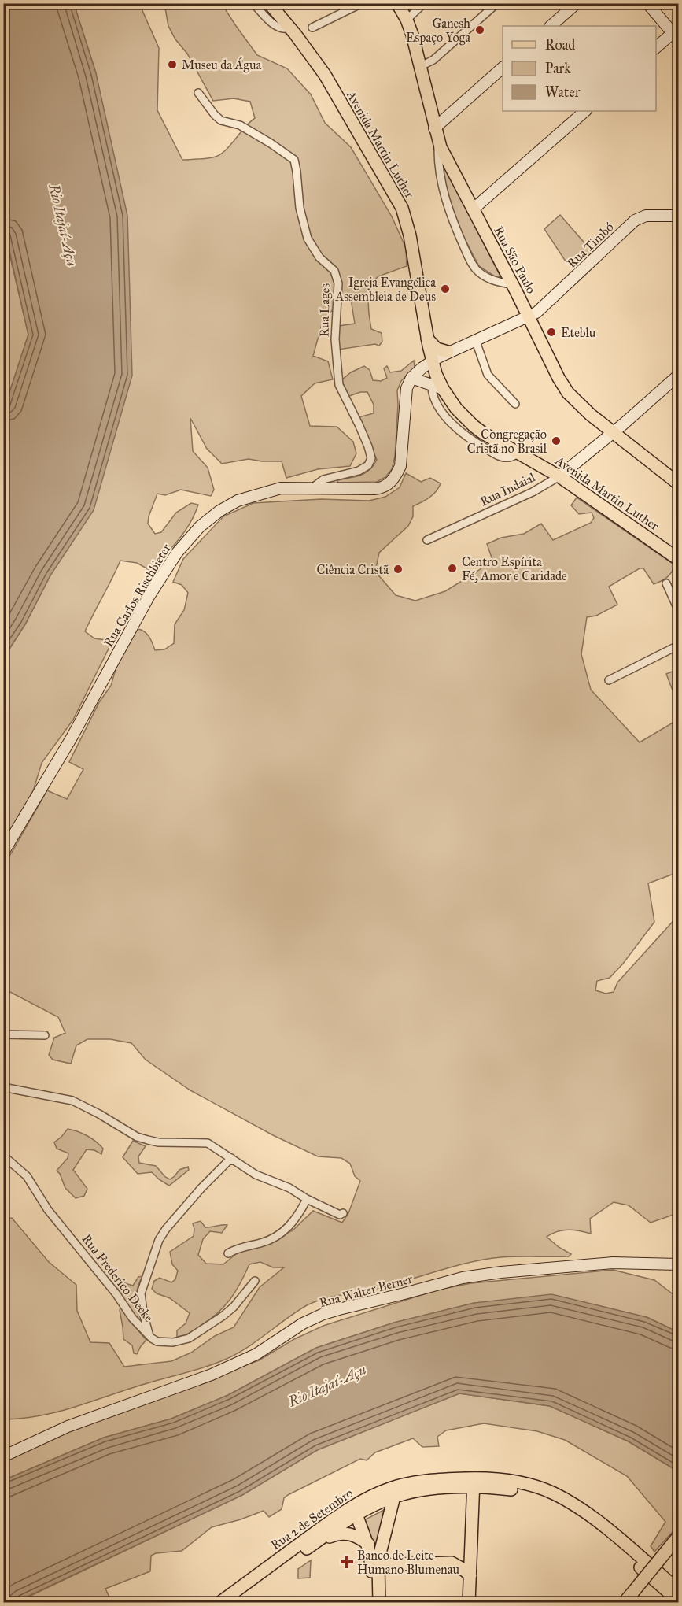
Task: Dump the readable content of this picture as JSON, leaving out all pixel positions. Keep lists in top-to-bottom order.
{
  "streets": {
    "main road": ["Avenida Martin Luther", "Rua São Paulo", "Rua 2 de Setembro"],
    "street": [
      "Rua Timbó",
      "Rua Lages",
      "Rua Indaial",
      "Rua Carlos Rischbieter",
      "Rua Frederico Deeke",
      "Rua Walter Berner"
    ]
  },
  "crossings": [
    ["Avenida Martin Luther", "Rua Indaial"],
    ["Rua Timbó", "Rua São Paulo"],
    ["Rua São Paulo", "Rua Indaial"],
    ["Rua Lages", "Rua Carlos Rischbieter"]
  ],
  "water": ["Rio Itajaí-Açu"],
  "places": {
    "other": [
      "Ganesh Espaço Yoga",
      "Museu da Água",
      "Igreja Evangélica Assembleia de Deus",
      "Eteblu",
      "Congregação Cristã no Brasil",
      "Centro Espírita Fé, Amor e Caridade",
      "Ciência Cristã"
    ],
    "health": ["Banco de Leite Humano Blumenau"]
  },
  "legend": ["Road", "Park", "Water"]
}
